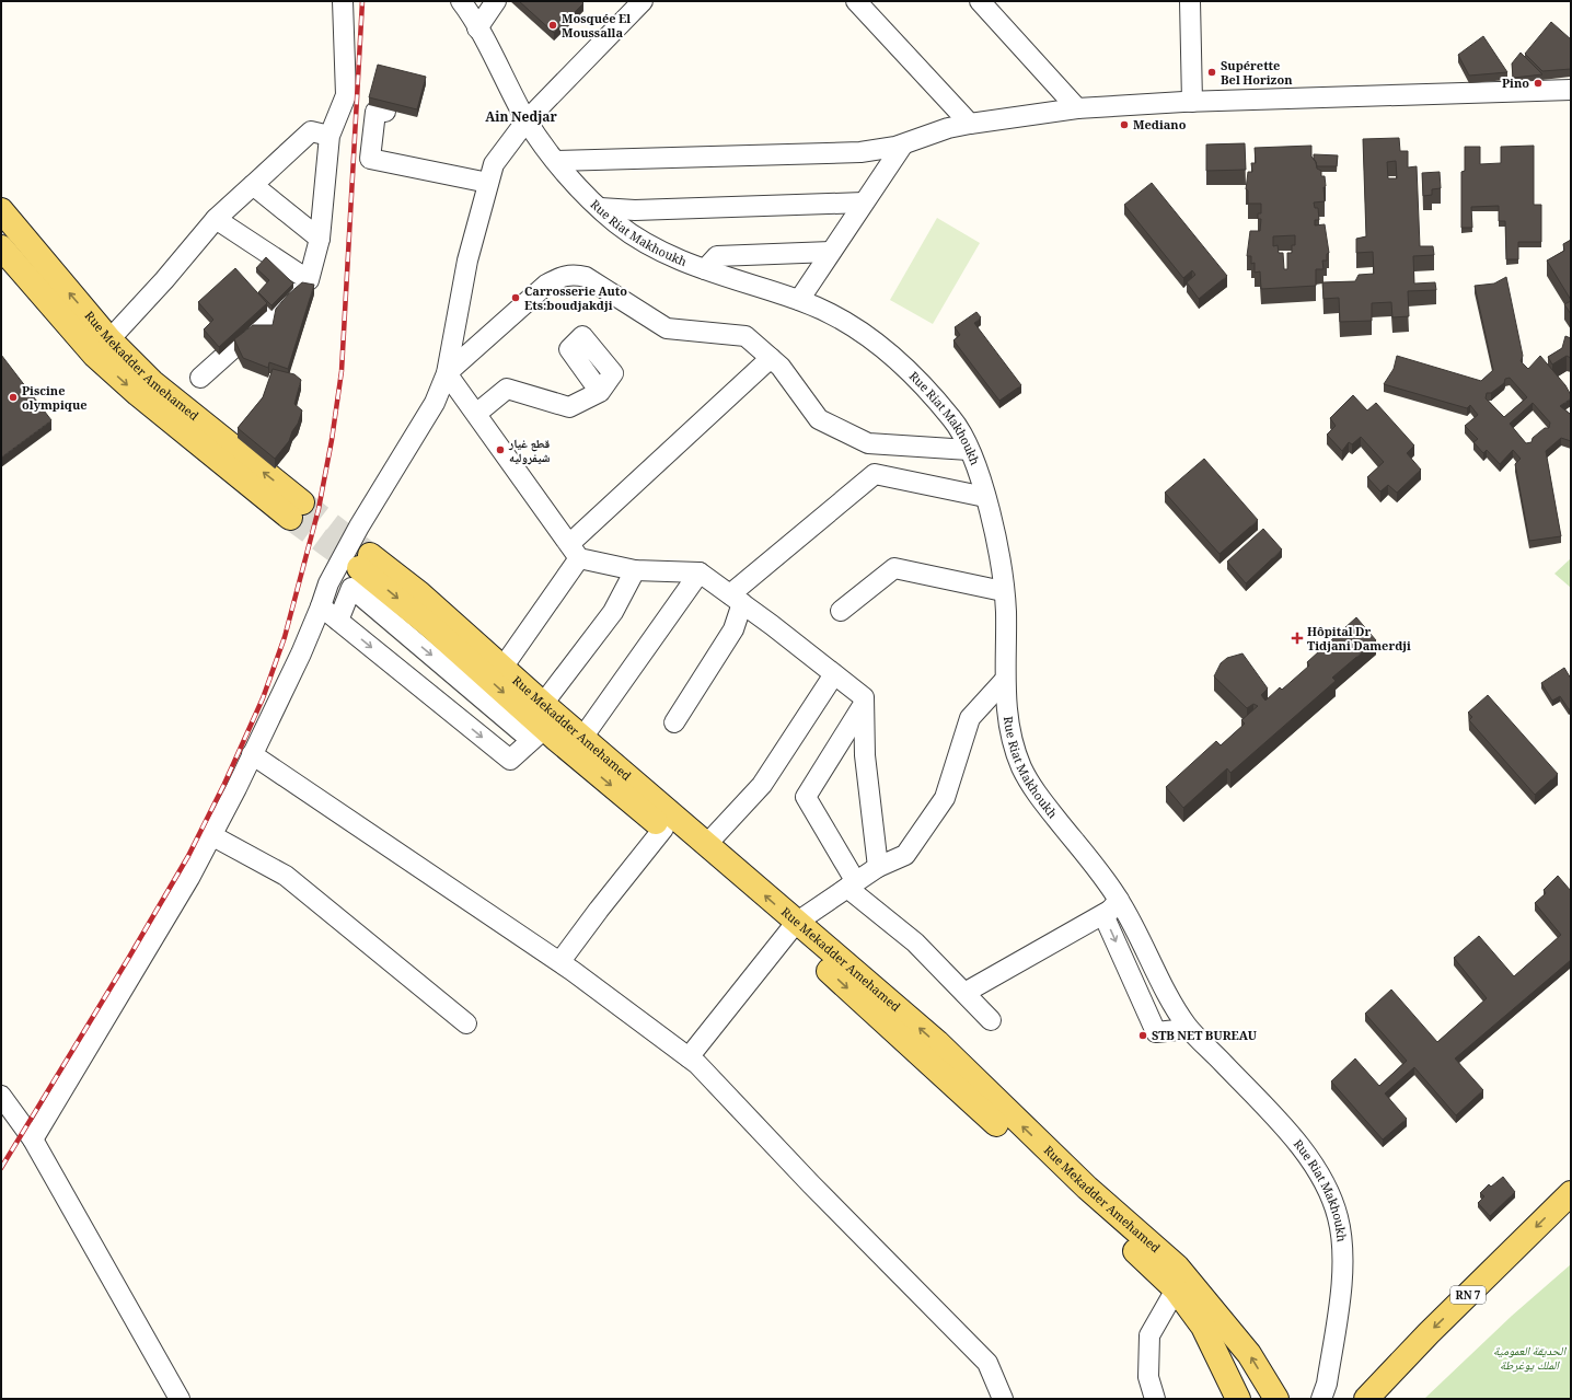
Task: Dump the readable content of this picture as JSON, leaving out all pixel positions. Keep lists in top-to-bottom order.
{
  "streets": {
    "main road": ["Rue Mekadder Amehamed", "RN 7"],
    "street": ["Rue Riat Makhoukh"]
  },
  "districts": ["Ain Nedjar"],
  "parks": ["الحديقة العمومية الملك يوغرطة"],
  "places": {
    "other": [
      "Mosquée El Moussalla",
      "Supérette Bel Horizon",
      "Pino",
      "Mediano",
      "Carrosserie Auto Ets:boudjakdji",
      "Piscine olympique",
      "قطع غيار شيفروليه",
      "STB NET BUREAU"
    ],
    "health": ["Hôpital Dr Tidjani Damerdji"]
  }
}
